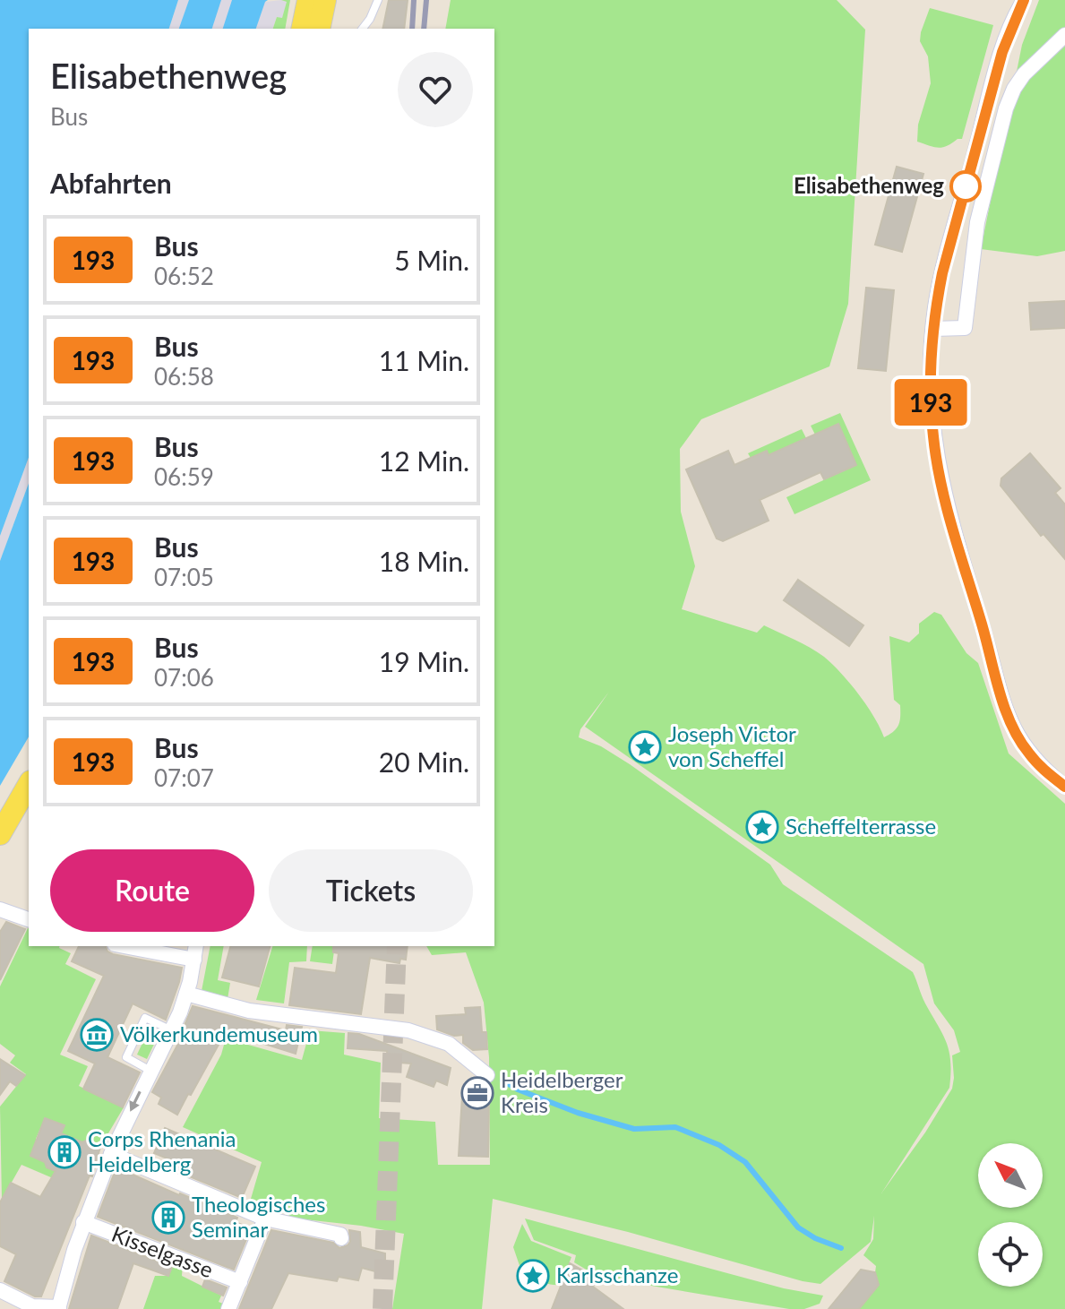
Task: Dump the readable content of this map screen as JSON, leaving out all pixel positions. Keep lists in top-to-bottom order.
{
  "streets": {
    "street": ["Kisselgasse"]
  },
  "places": {
    "other": ["Elisabethenweg"],
    "place": ["Joseph Victor von Scheffel", "Scheffelterrasse", "Karlsschanze"],
    "museum": ["Völkerkundemuseum"],
    "office": ["Heidelberger Kreis"],
    "building": ["Corps Rhenania Heidelberg", "Theologisches Seminar"]
  },
  "lines": ["bus line 193"],
  "north": "top left",
  "page": {
    "on_map": "193",
    "heading": [
      ["Elisabethenweg", "Bus"],
      "Abfahrten"
    ],
    "list": [
      {
        "mark": "193",
        "name": "Bus",
        "note": "06:52",
        "value": "5 Min."
      },
      {
        "mark": "193",
        "name": "Bus",
        "note": "06:58",
        "value": "11 Min."
      },
      {
        "mark": "193",
        "name": "Bus",
        "note": "06:59",
        "value": "12 Min."
      },
      {
        "mark": "193",
        "name": "Bus",
        "note": "07:05",
        "value": "18 Min."
      },
      {
        "mark": "193",
        "name": "Bus",
        "note": "07:06",
        "value": "19 Min."
      },
      {
        "mark": "193",
        "name": "Bus",
        "note": "07:07",
        "value": "20 Min."
      }
    ],
    "buttons": ["Route", "Tickets"]
  }
}
